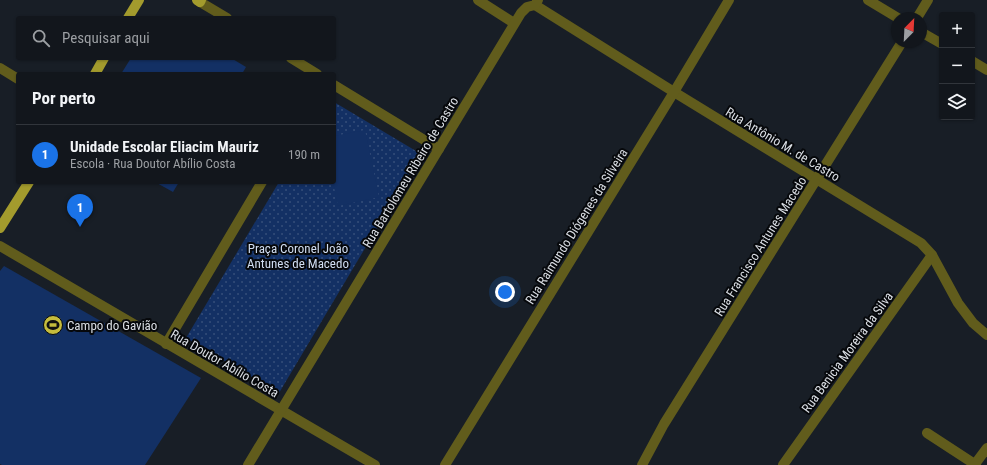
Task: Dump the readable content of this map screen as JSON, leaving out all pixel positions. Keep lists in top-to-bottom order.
{
  "streets": {
    "street": [
      "Rua Antônio M. de Castro",
      "Rua Bartolomeu Ribeiro de Castro",
      "Rua Raimundo Diógenes da Silveira",
      "Rua Francisco Antunes Macedo",
      "Rua Benicia Moreira da Silva",
      "Rua Doutor Abílio Costa"
    ]
  },
  "crossings": [
    ["Rua Antônio M. de Castro", "Rua Bartolomeu Ribeiro de Castro"],
    ["Rua Antônio M. de Castro", "Rua Raimundo Diógenes da Silveira"],
    ["Rua Antônio M. de Castro", "Rua Francisco Antunes Macedo"],
    ["Rua Antônio M. de Castro", "Rua Benicia Moreira da Silva"],
    ["Rua Bartolomeu Ribeiro de Castro", "Rua Doutor Abílio Costa"]
  ],
  "parks": ["Praça Coronel João Antunes de Macedo"],
  "places": {
    "sports": ["Campo do Gavião"]
  },
  "north": "top right",
  "page": {
    "map_buttons": ["+", "−"],
    "search": "Pesquisar aqui",
    "heading": "Por perto",
    "list": [
      {
        "mark": "1",
        "name": "Unidade Escolar Eliacim Mauriz",
        "note": "Escola · Rua Doutor Abílio Costa",
        "value": "190 m"
      }
    ],
    "pins": "1"
  }
}
